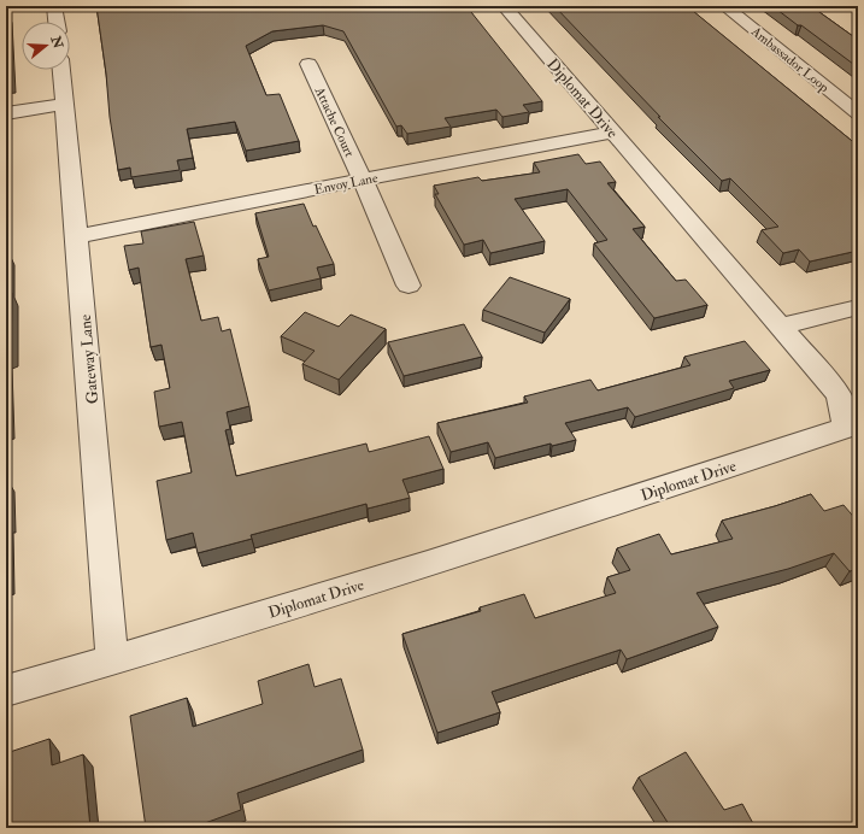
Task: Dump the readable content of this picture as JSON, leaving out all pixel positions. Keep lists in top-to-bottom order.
{
  "streets": {
    "street": [
      "Ambassador Loop",
      "Diplomat Drive",
      "Attache Court",
      "Envoy Lane",
      "Gateway Lane"
    ]
  },
  "crossings": [
    ["Diplomat Drive", "Envoy Lane"],
    ["Diplomat Drive", "Gateway Lane"],
    ["Attache Court", "Envoy Lane"],
    ["Envoy Lane", "Gateway Lane"]
  ],
  "north": "right"
}
